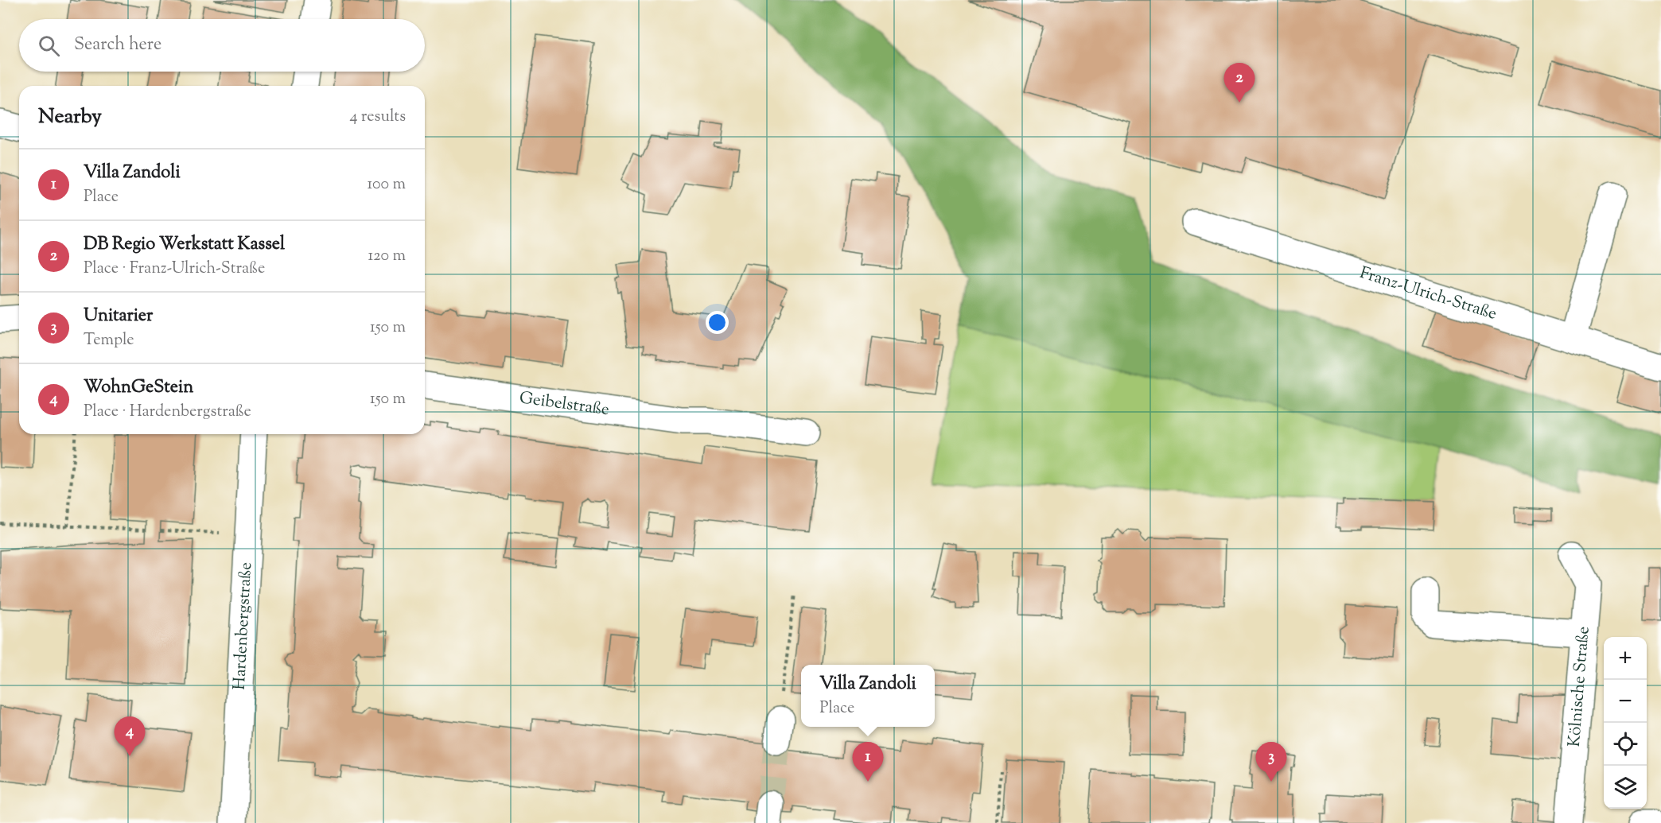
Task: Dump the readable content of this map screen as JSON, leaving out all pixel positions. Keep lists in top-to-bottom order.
{
  "streets": {
    "street": [
      "Franz-Ulrich-Straße",
      "Geibelstraße",
      "Hardenbergstraße",
      "Kölnische Straße"
    ]
  },
  "page": {
    "search": "Search here",
    "pins": [
      "2",
      "4",
      "1",
      "3"
    ],
    "heading": ["Nearby", "4 results"],
    "list": [
      {
        "mark": "1",
        "name": "Villa Zandoli",
        "note": "Place",
        "value": "100 m"
      },
      {
        "mark": "2",
        "name": "DB Regio Werkstatt Kassel",
        "note": "Place · Franz-Ulrich-Straße",
        "value": "120 m"
      },
      {
        "mark": "3",
        "name": "Unitarier",
        "note": "Temple",
        "value": "150 m"
      },
      {
        "mark": "4",
        "name": "WohnGeStein",
        "note": "Place · Hardenbergstraße",
        "value": "150 m"
      }
    ],
    "map_buttons": ["+", "−"],
    "popup": ["Villa Zandoli", "Place"]
  }
}
